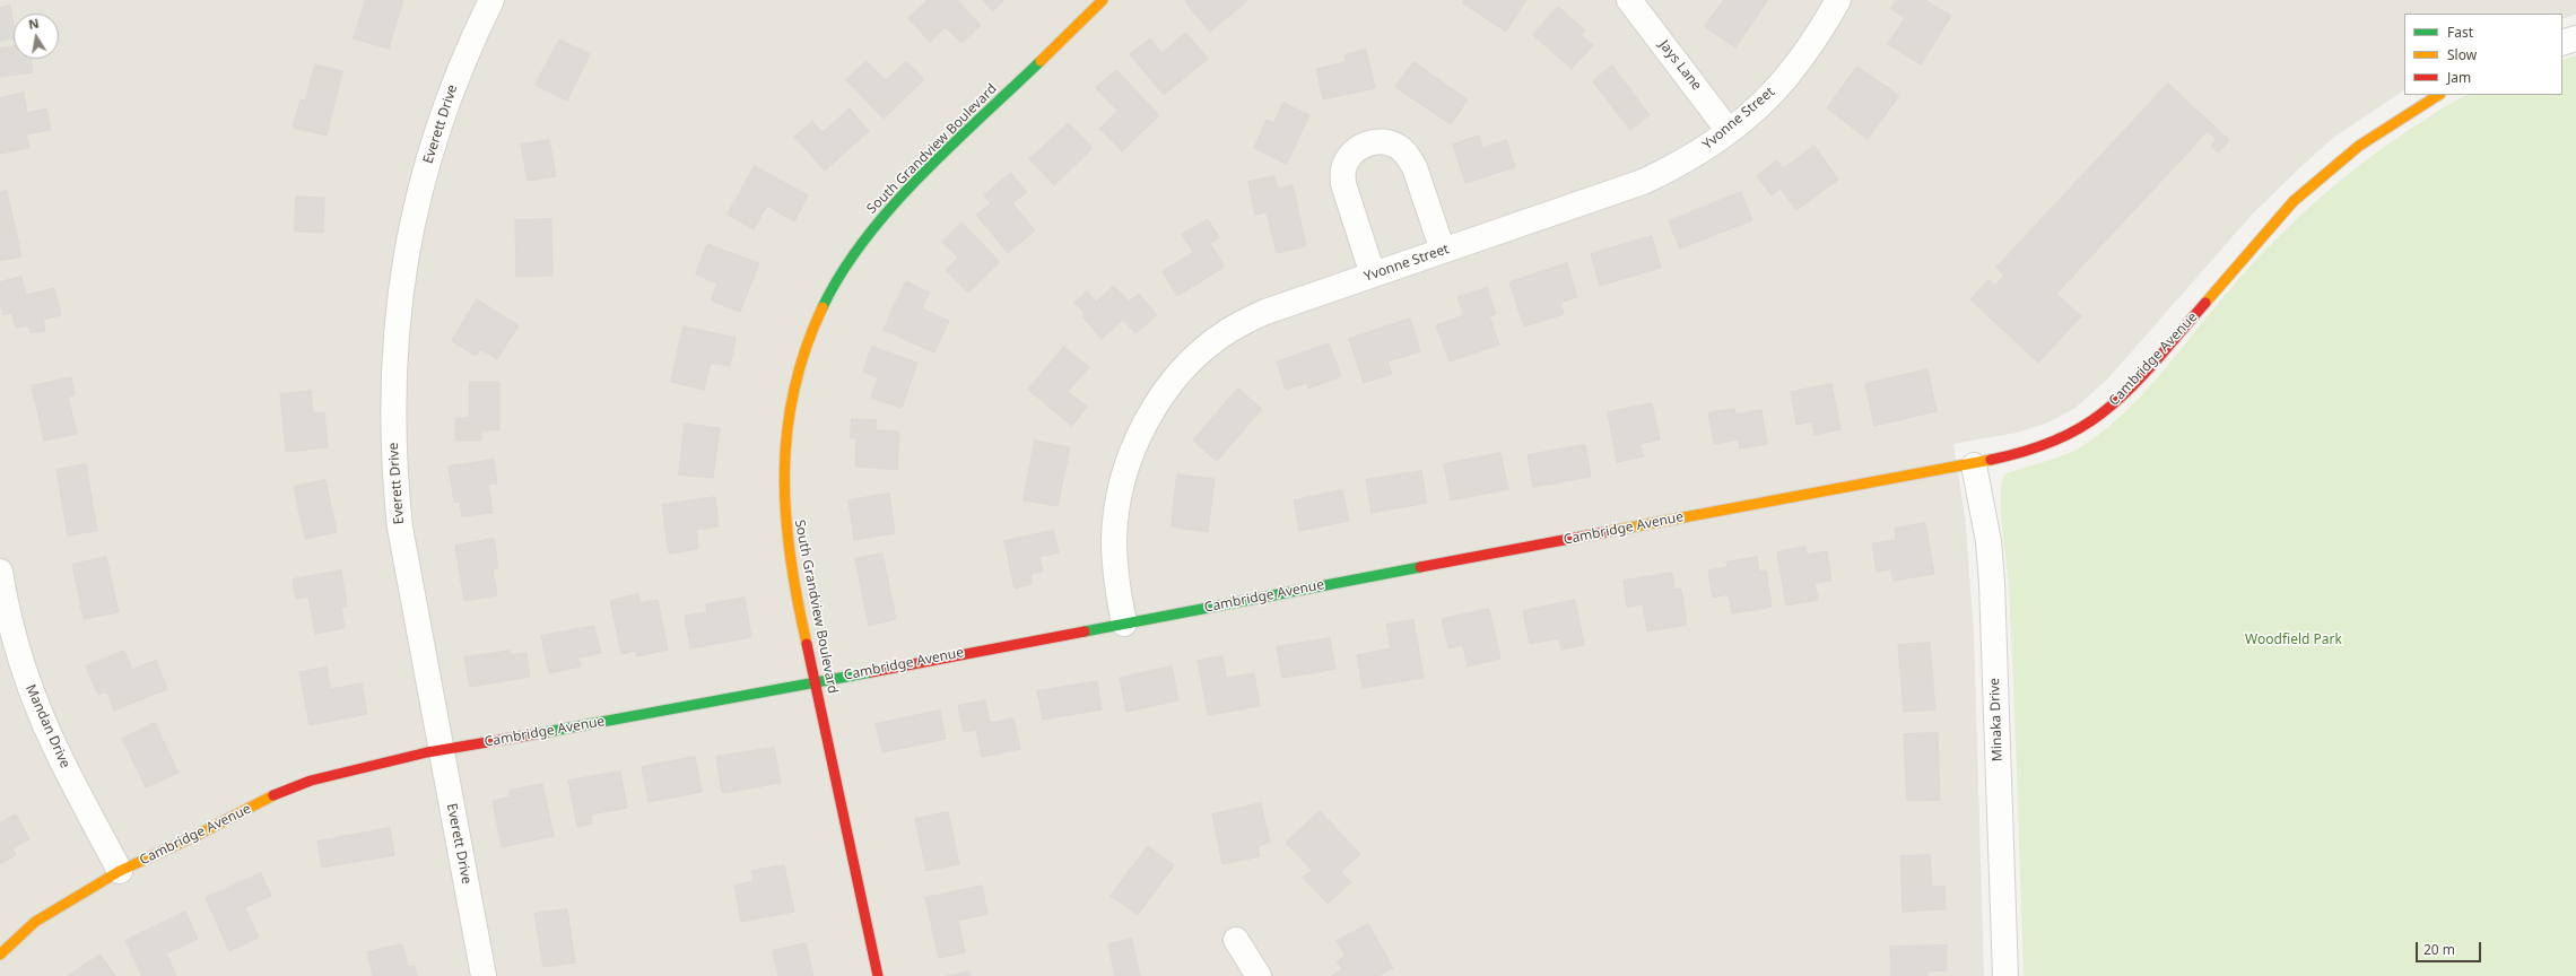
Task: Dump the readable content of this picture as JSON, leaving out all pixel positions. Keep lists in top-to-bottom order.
{
  "streets": {
    "street": [
      "Jays Lane",
      "Yvonne Street",
      "Everett Drive",
      "South Grandview Boulevard",
      "Cambridge Avenue",
      "Minaka Drive",
      "Mandan Drive"
    ]
  },
  "crossings": [
    ["Jays Lane", "Yvonne Street"],
    ["Yvonne Street", "Cambridge Avenue"],
    ["Everett Drive", "Cambridge Avenue"],
    ["South Grandview Boulevard", "Cambridge Avenue"],
    ["Cambridge Avenue", "Minaka Drive"],
    ["Cambridge Avenue", "Mandan Drive"]
  ],
  "parks": ["Woodfield Park"],
  "legend": ["Fast", "Slow", "Jam"],
  "scale_bar": "20 m",
  "north": "top"
}
